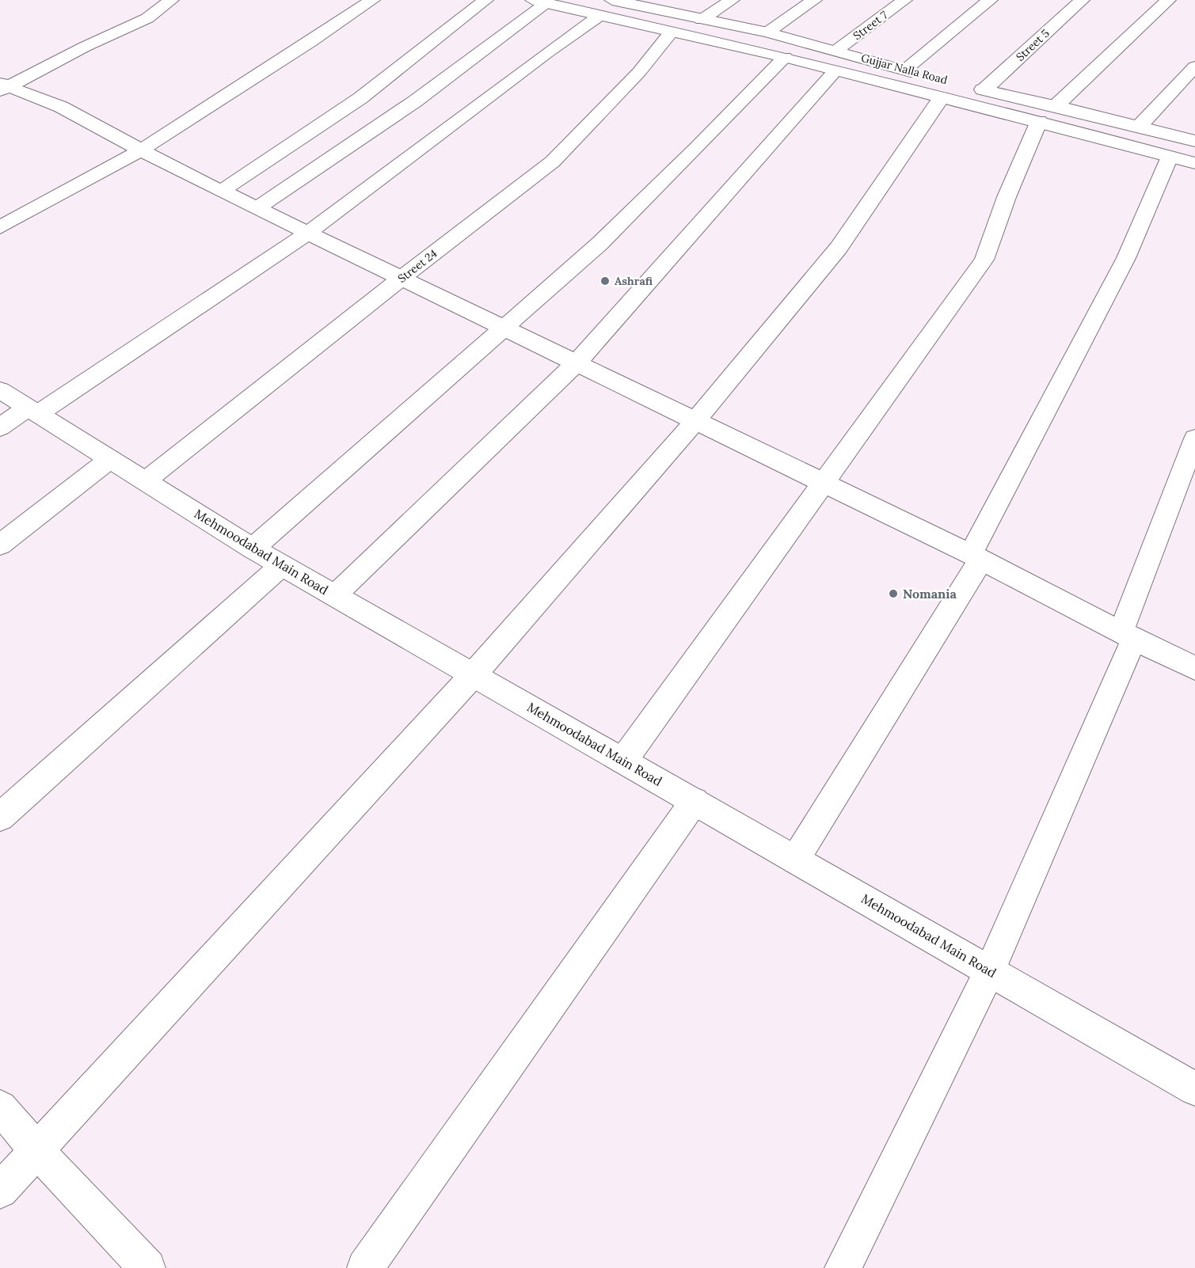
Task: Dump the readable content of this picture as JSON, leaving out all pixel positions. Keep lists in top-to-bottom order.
{
  "streets": {
    "street": [
      "Street 7",
      "Street 5",
      "Gujjar Nalla Road",
      "Street 24",
      "Mehmoodabad Main Road"
    ]
  },
  "crossings": [
    ["Street 7", "Gujjar Nalla Road"],
    ["Street 7", "Mehmoodabad Main Road"],
    ["Street 24", "Mehmoodabad Main Road"]
  ],
  "places": ["Ashrafi", "Nomania"]
}
